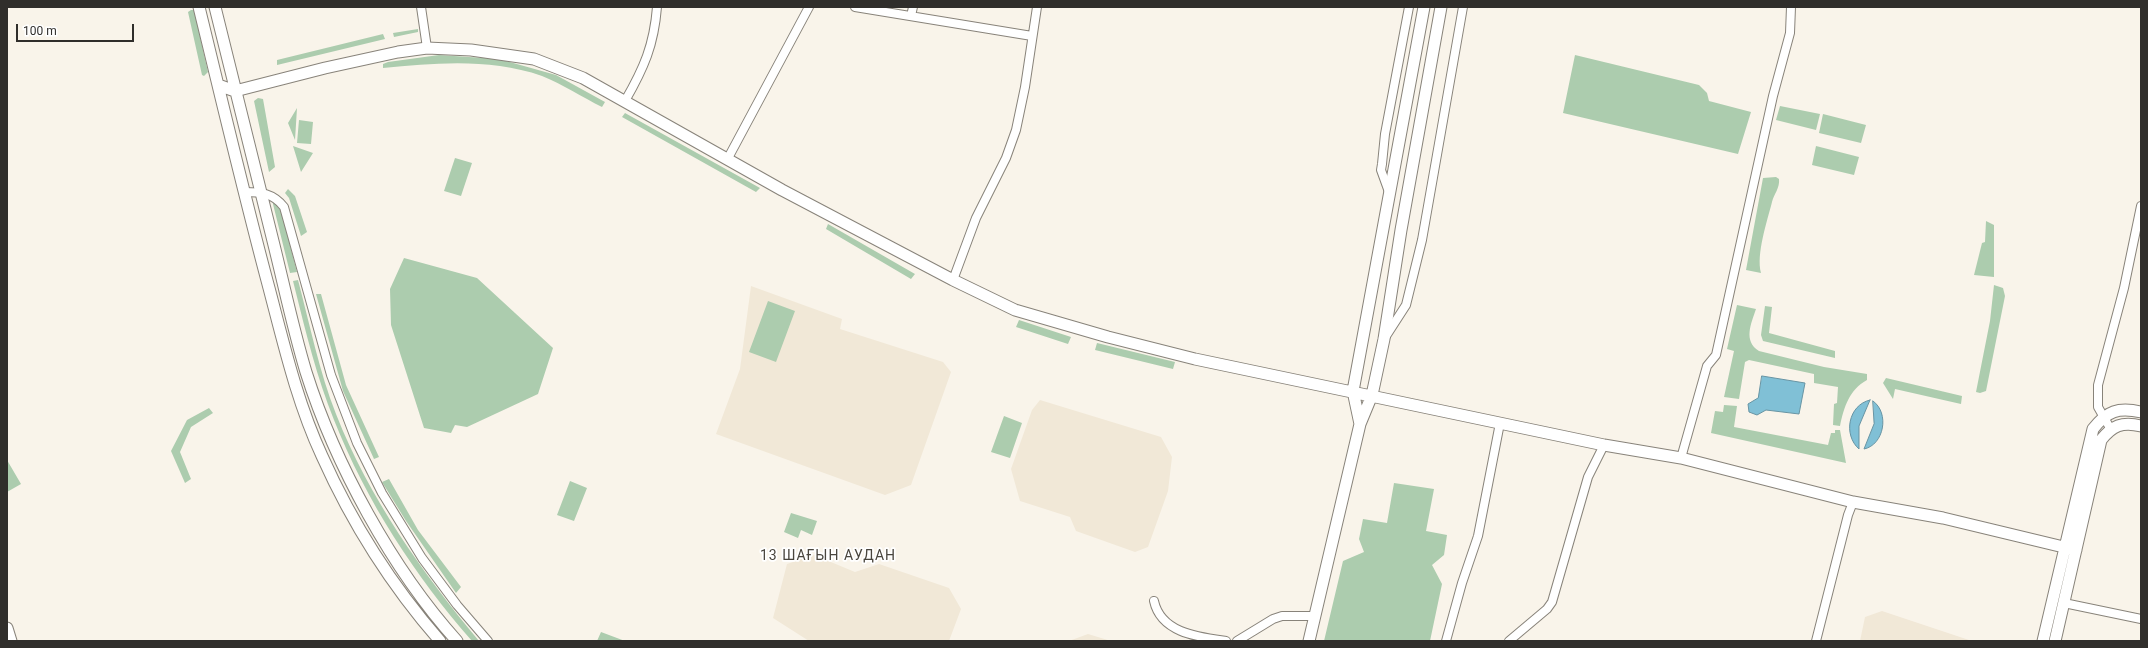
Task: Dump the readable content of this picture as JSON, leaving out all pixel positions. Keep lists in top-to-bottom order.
{
  "districts": ["13 ШАҒЫН АУДАН"],
  "scale_bar": "100 m"
}
